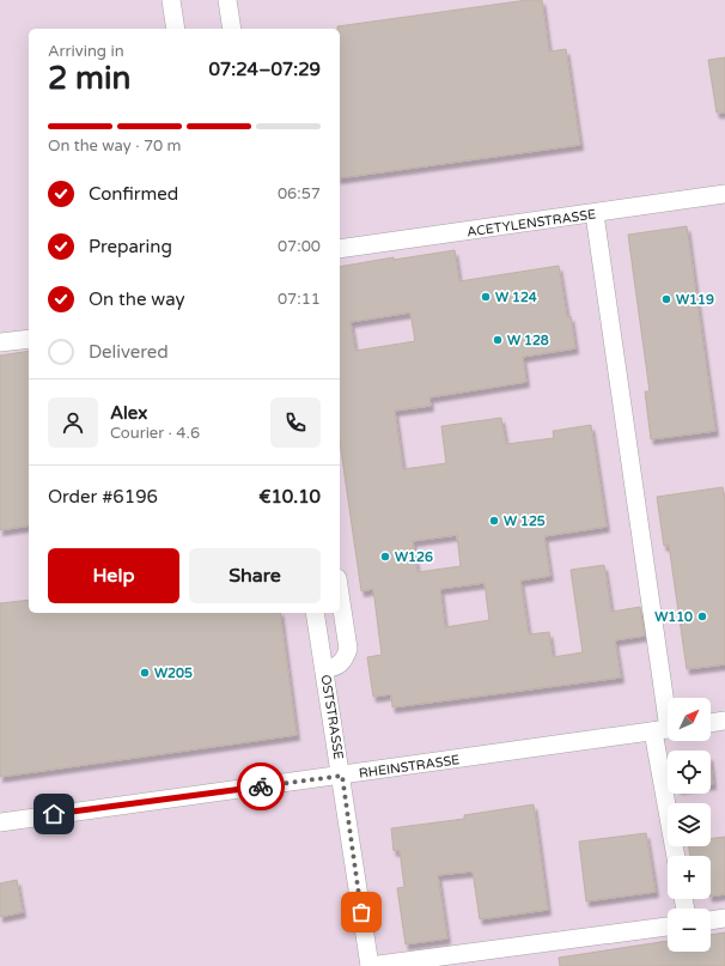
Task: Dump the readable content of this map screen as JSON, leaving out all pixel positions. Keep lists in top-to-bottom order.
{
  "streets": {
    "street": ["ACETYLENSTRASSE", "OSTSTRASSE", "RHEINSTRASSE"]
  },
  "crossings": [
    ["OSTSTRASSE", "RHEINSTRASSE"]
  ],
  "places": [
    "W 124",
    "W119",
    "W 128",
    "W 125",
    "W126",
    "W110",
    "W205"
  ],
  "north": "top right",
  "page": {
    "heading": ["2 min", "Arriving in", "07:24–07:29"],
    "panel": [
      "Alex",
      "Courier · 4.6",
      "Order #6196",
      "€10.10"
    ],
    "bar": "On the way · 70 m",
    "list": [
      ["Confirmed", "06:57"],
      ["Preparing", "07:00"],
      ["On the way", "07:11"],
      "Delivered"
    ],
    "buttons": ["Help", "Share"],
    "map_buttons": ["+", "−"]
  }
}
